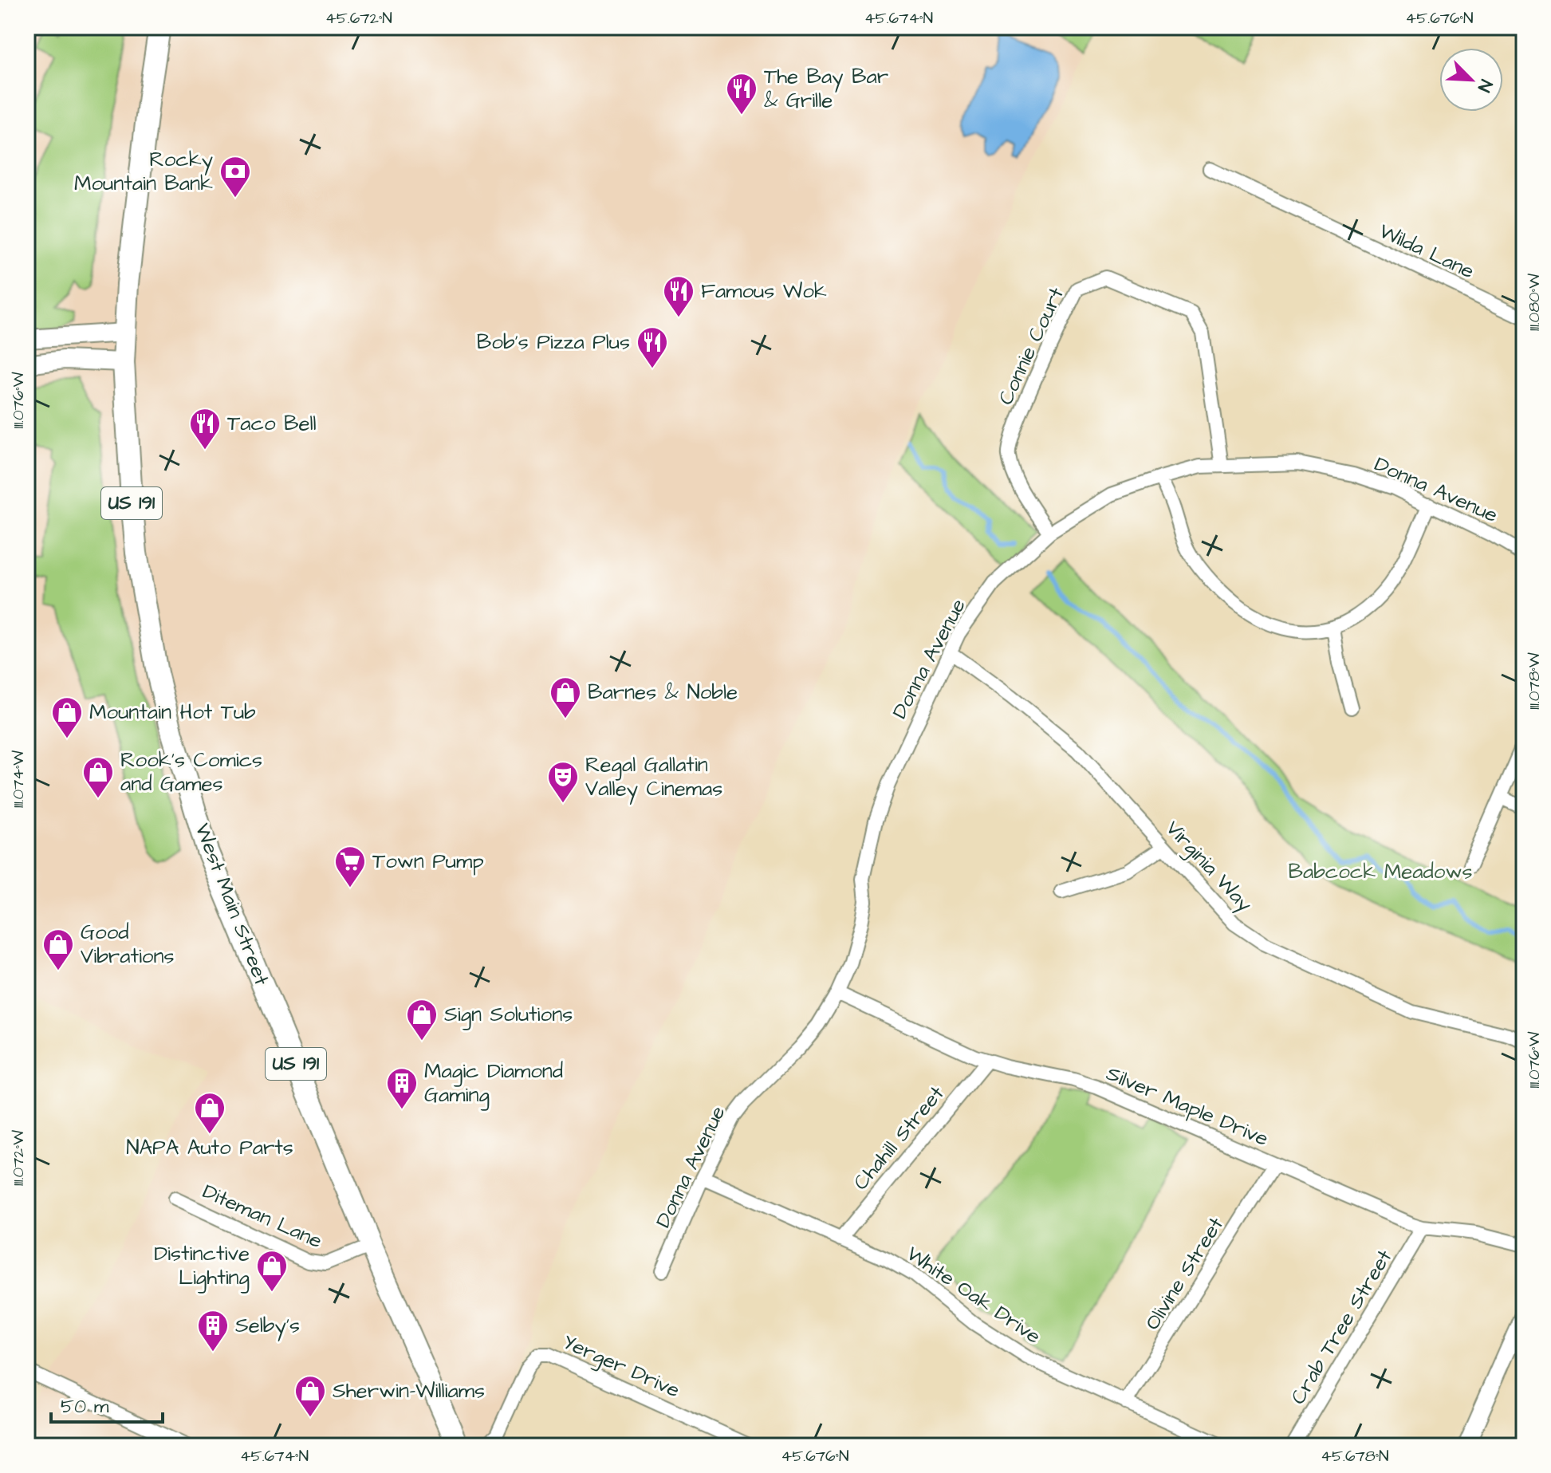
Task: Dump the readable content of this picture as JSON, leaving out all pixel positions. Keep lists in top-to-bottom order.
{
  "streets": {
    "highway": ["US 191", "West Main Street"],
    "street": [
      "Wilda Lane",
      "Connie Court",
      "Donna Avenue",
      "Virginia Way",
      "Silver Maple Drive",
      "Chahill Street",
      "Diteman Lane",
      "Olivine Street",
      "White Oak Drive",
      "Crab Tree Street",
      "Yerger Drive"
    ]
  },
  "crossings": [
    ["Connie Court", "Donna Avenue"],
    ["Donna Avenue", "Virginia Way"],
    ["Donna Avenue", "Silver Maple Drive"],
    ["Donna Avenue", "White Oak Drive"],
    ["US 191", "West Main Street"],
    ["West Main Street", "Diteman Lane"],
    ["Silver Maple Drive", "Chahill Street"],
    ["Silver Maple Drive", "Olivine Street"],
    ["Silver Maple Drive", "Crab Tree Street"],
    ["Chahill Street", "White Oak Drive"],
    ["Olivine Street", "White Oak Drive"]
  ],
  "parks": ["Babcock Meadows"],
  "places": {
    "restaurant": [
      "The Bay Bar & Grille",
      "Famous Wok",
      "Bob's Pizza Plus",
      "Taco Bell"
    ],
    "bank": ["Rocky Mountain Bank"],
    "shop": [
      "Barnes & Noble",
      "Mountain Hot Tub",
      "Rook's Comics and Games",
      "Good Vibrations",
      "Sign Solutions",
      "NAPA Auto Parts",
      "Distinctive Lighting",
      "Sherwin-Williams"
    ],
    "theatre": ["Regal Gallatin Valley Cinemas"],
    "supermarket": ["Town Pump"],
    "building": ["Magic Diamond Gaming", "Selby's"]
  },
  "scale_bar": "50 m",
  "north": "bottom right",
  "coordinates": [
    "45.672°N",
    "45.674°N",
    "45.676°N",
    "111.080°W",
    "111.076°W",
    "111.078°W",
    "111.074°W",
    "111.072°W",
    "45.678°N"
  ]
}
